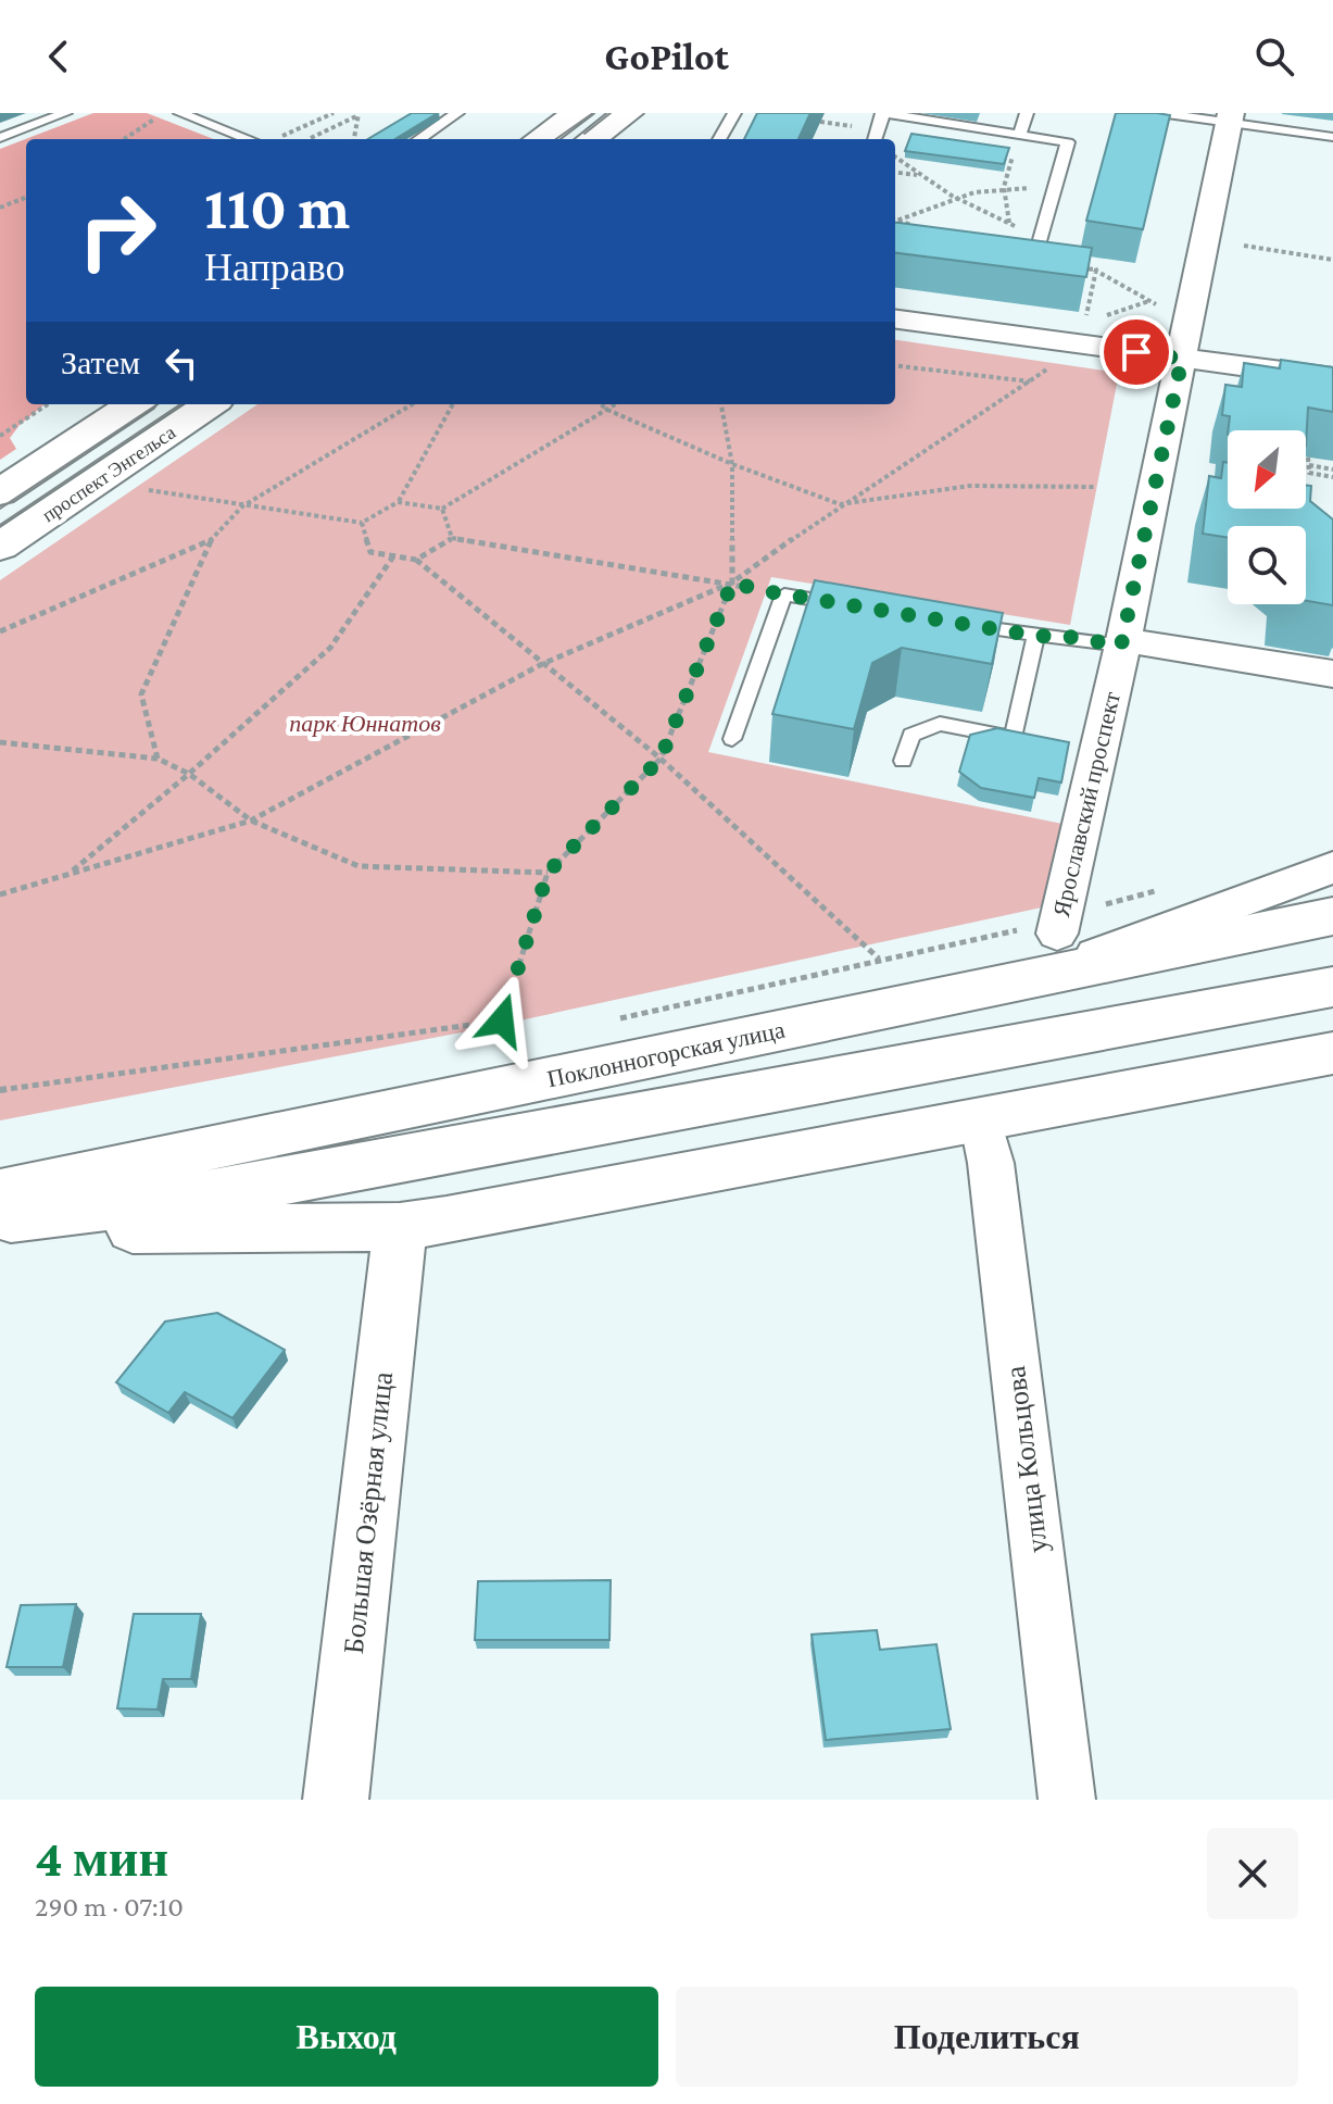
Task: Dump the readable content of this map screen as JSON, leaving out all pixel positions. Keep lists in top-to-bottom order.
{
  "streets": {
    "main road": ["проспект Энгельса", "Поклонногорская улица", "Большая Озёрная улица"],
    "street": ["Ярославский проспект", "улица Кольцова"]
  },
  "crossings": [
    ["Ярославский проспект", "Поклонногорская улица"]
  ],
  "parks": ["парк Юннатов"],
  "north": "bottom left",
  "page": {
    "header": "GoPilot",
    "turn": ["110 m", "Направо"],
    "then": "Затем",
    "heading": ["4 мин", "290 m · 07:10"],
    "buttons": ["Выход", "Поделиться"]
  }
}
